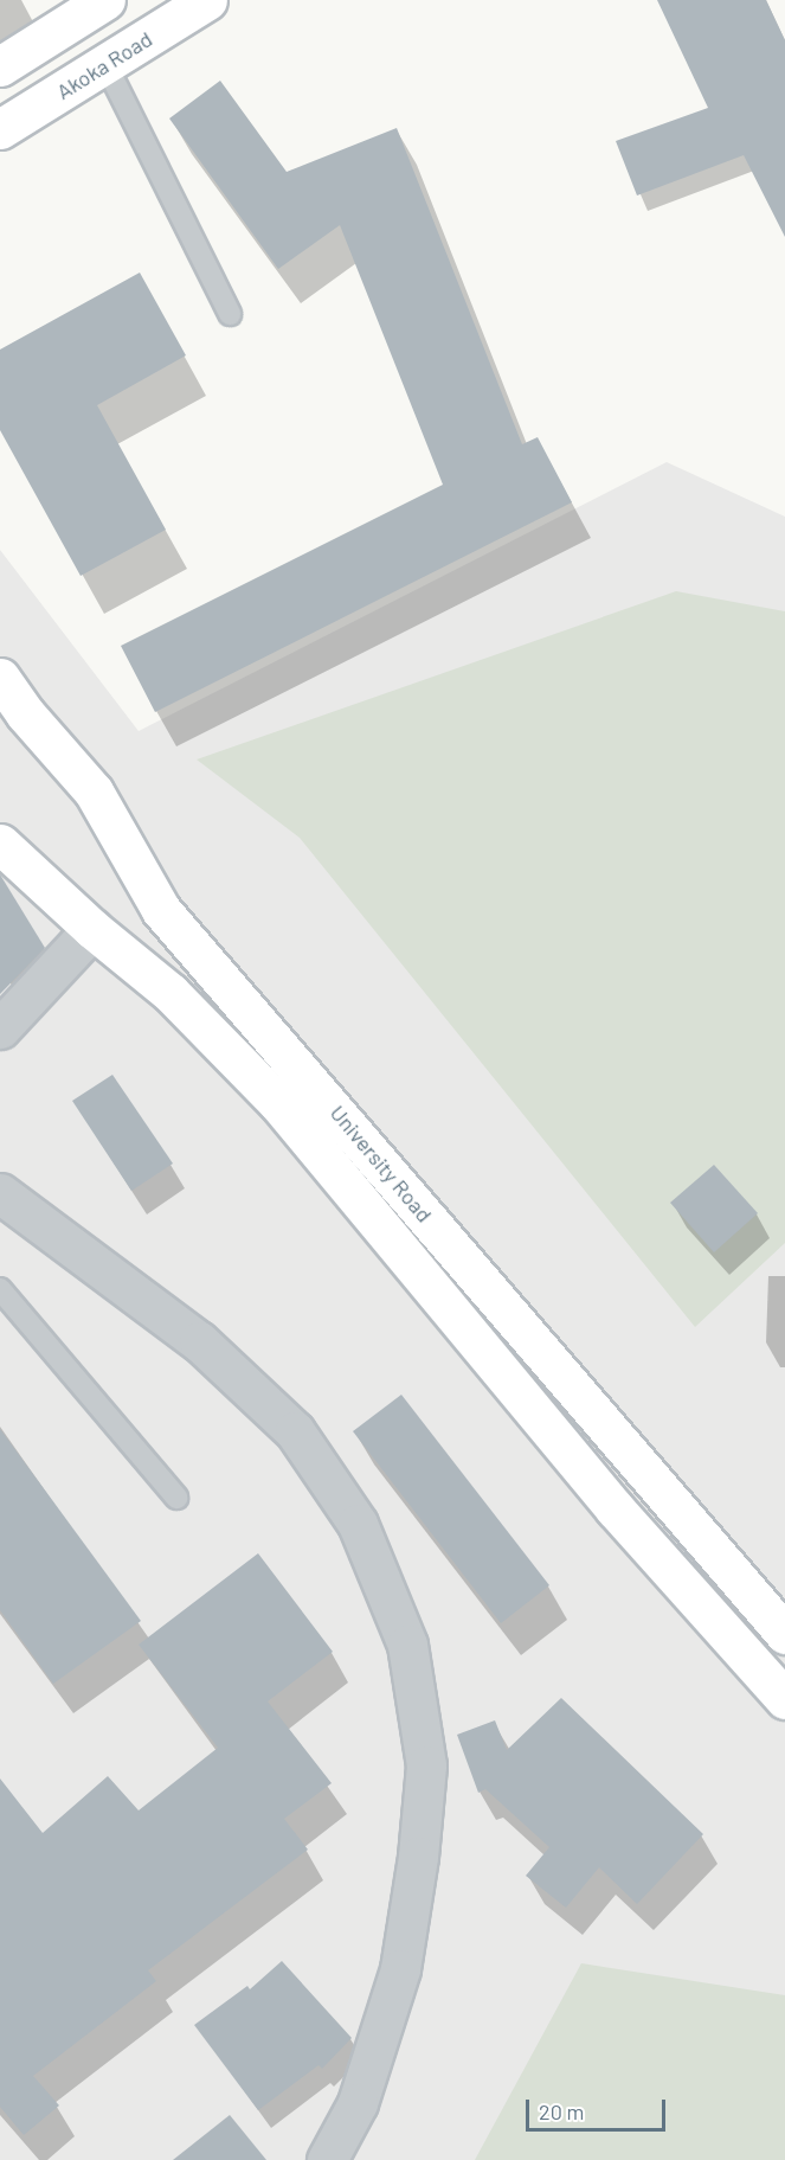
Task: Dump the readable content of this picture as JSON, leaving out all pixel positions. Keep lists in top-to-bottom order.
{
  "streets": {
    "main road": ["Akoka Road", "University Road"]
  },
  "scale_bar": "20 m"
}
